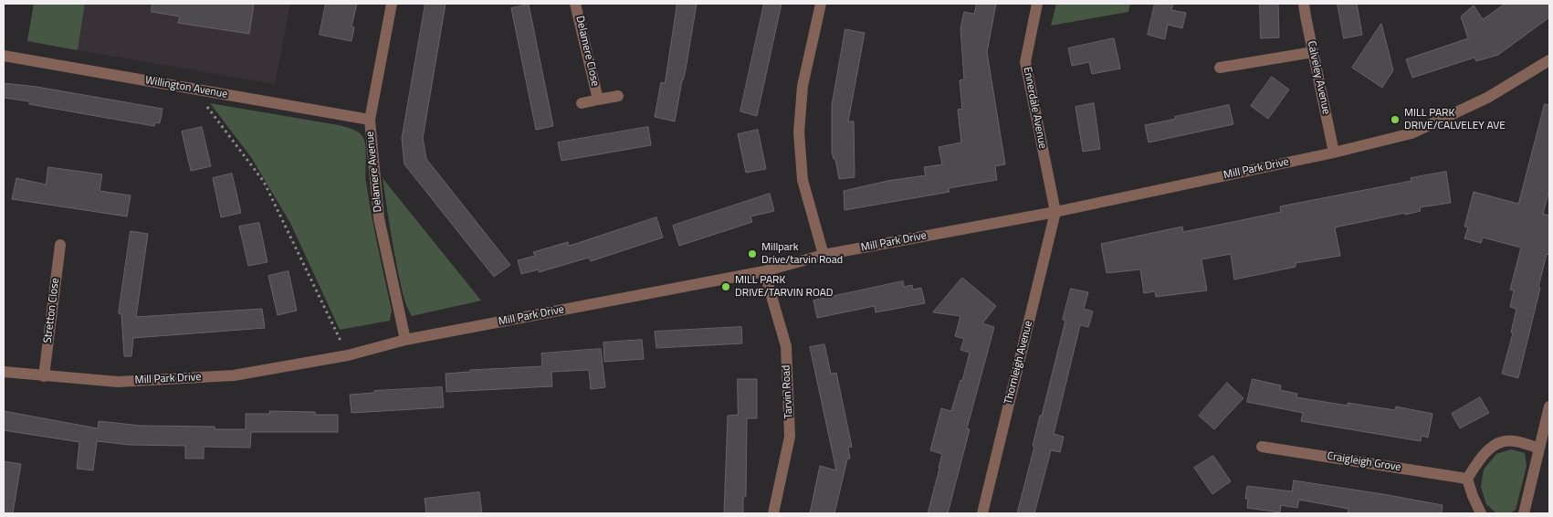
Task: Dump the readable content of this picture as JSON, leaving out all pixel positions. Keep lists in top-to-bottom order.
{
  "streets": {
    "street": [
      "Delamere Close",
      "Calveley Avenue",
      "Willington Avenue",
      "Ennerdale Avenue",
      "Mill Park Drive",
      "Delamere Avenue",
      "Stretton Close",
      "Thornleigh Avenue",
      "Tarvin Road",
      "Craigleigh Grove"
    ]
  },
  "crossings": [
    ["Calveley Avenue", "Mill Park Drive"],
    ["Willington Avenue", "Delamere Avenue"],
    ["Ennerdale Avenue", "Mill Park Drive"],
    ["Ennerdale Avenue", "Thornleigh Avenue"],
    ["Mill Park Drive", "Delamere Avenue"],
    ["Mill Park Drive", "Stretton Close"],
    ["Mill Park Drive", "Thornleigh Avenue"],
    ["Mill Park Drive", "Tarvin Road"]
  ],
  "places": ["MILL PARK DRIVE/CALVELEY AVE", "Millpark Drive/tarvin Road", "MILL PARK DRIVE/TARVIN ROAD"]
}
